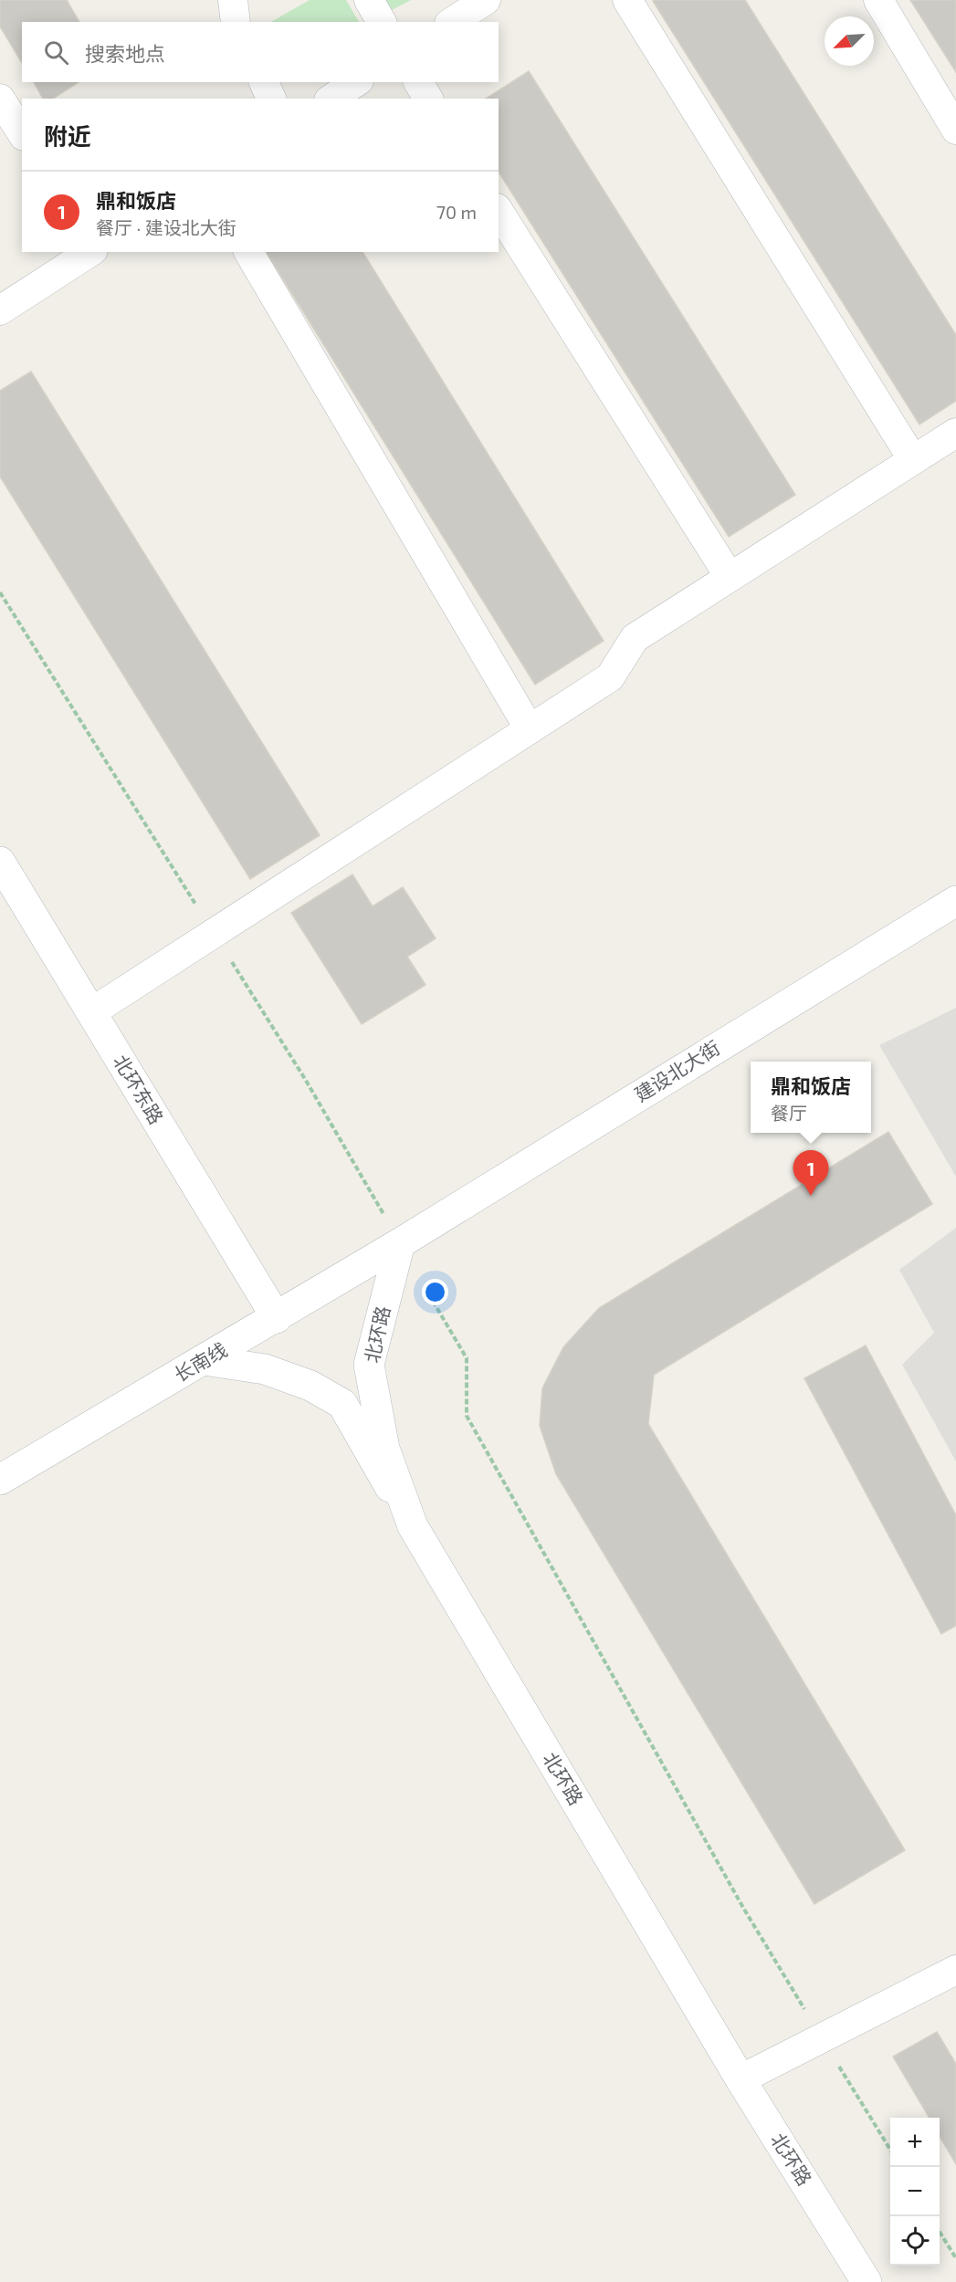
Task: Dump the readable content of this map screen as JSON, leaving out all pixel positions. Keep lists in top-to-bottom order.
{
  "streets": {
    "main road": [
      "建设北大街",
      "北环东路",
      "北环路",
      "长南线"
    ]
  },
  "crossings": [
    ["建设北大街", "北环路"],
    ["建设北大街", "长南线"],
    ["北环东路", "长南线"],
    ["北环路", "长南线"]
  ],
  "north": "bottom left",
  "page": {
    "search": "搜索地点",
    "heading": "附近",
    "list": [
      {
        "mark": "1",
        "name": "鼎和饭店",
        "note": "餐厅 · 建设北大街",
        "value": "70 m"
      }
    ],
    "popup": ["鼎和饭店", "餐厅"],
    "pins": "1",
    "map_buttons": ["+", "−"]
  }
}
